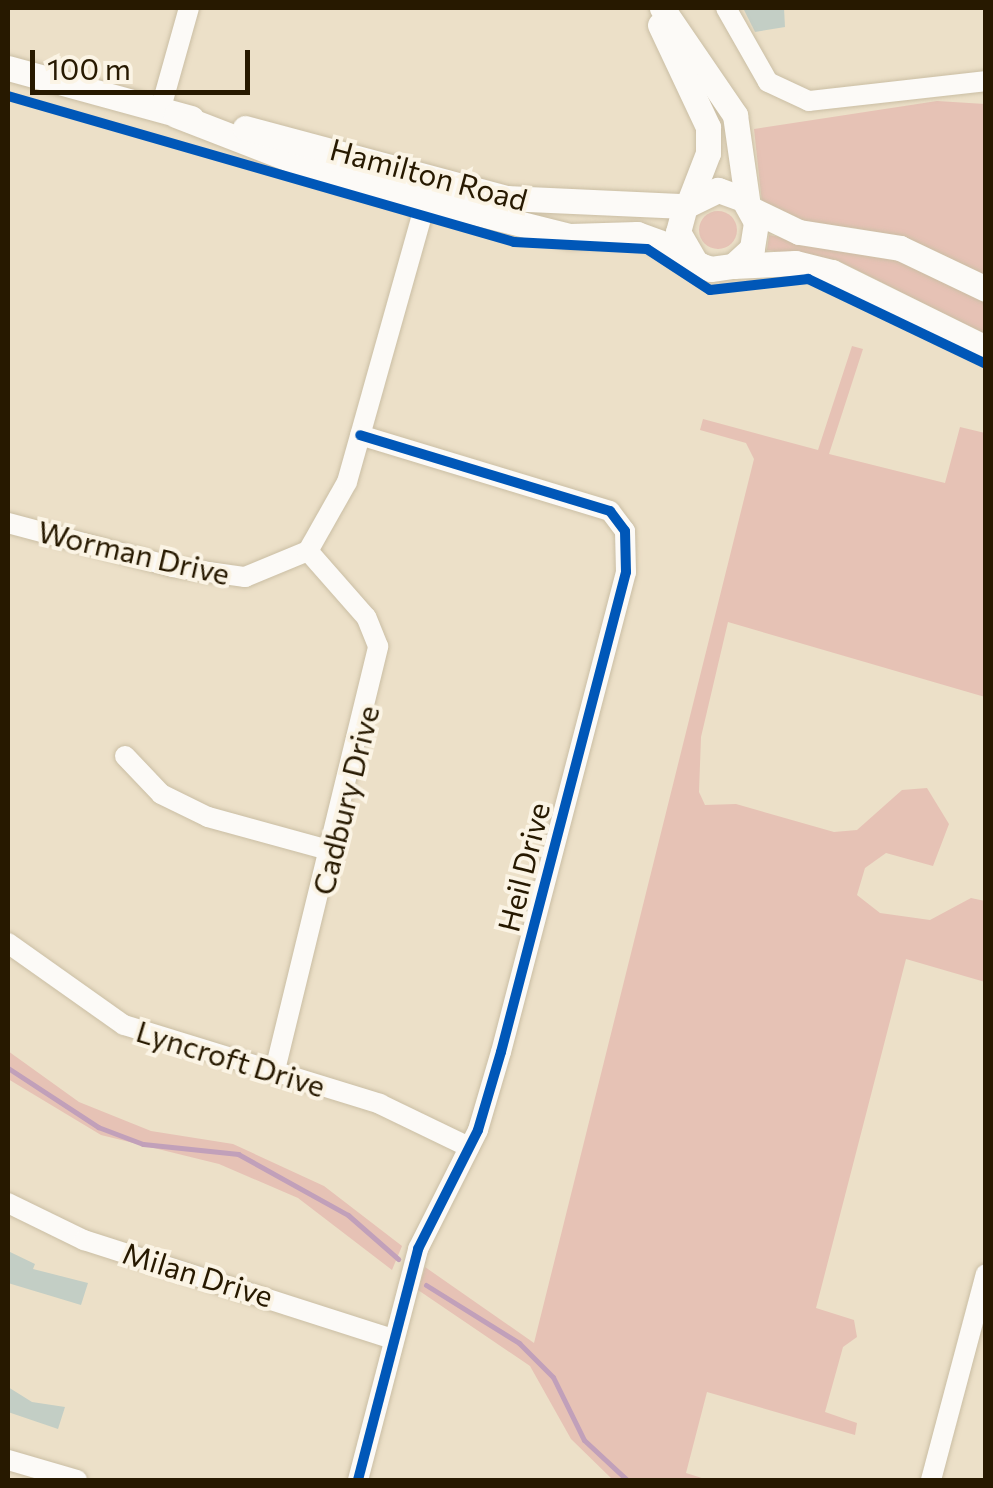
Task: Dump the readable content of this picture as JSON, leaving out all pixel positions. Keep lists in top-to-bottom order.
{
  "streets": {
    "main road": ["Hamilton Road"],
    "street": [
      "Worman Drive",
      "Cadbury Drive",
      "Heil Drive",
      "Lyncroft Drive",
      "Milan Drive"
    ]
  },
  "crossings": [
    ["Worman Drive", "Cadbury Drive"],
    ["Cadbury Drive", "Lyncroft Drive"],
    ["Heil Drive", "Lyncroft Drive"],
    ["Heil Drive", "Milan Drive"]
  ],
  "scale_bar": "100 m"
}
